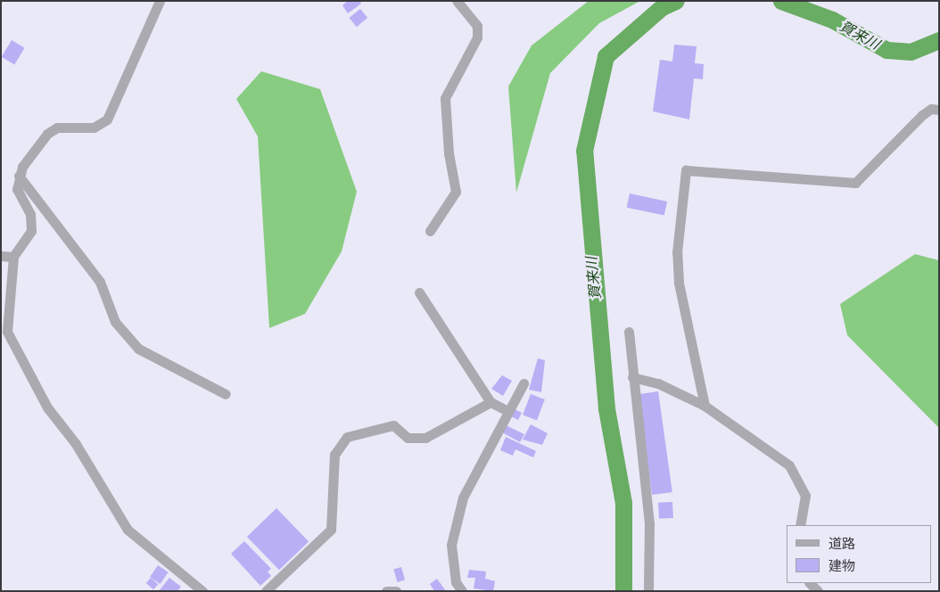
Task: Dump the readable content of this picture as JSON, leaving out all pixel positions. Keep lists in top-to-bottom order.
{
  "water": ["賀来川"],
  "legend": ["道路", "建物"]
}
